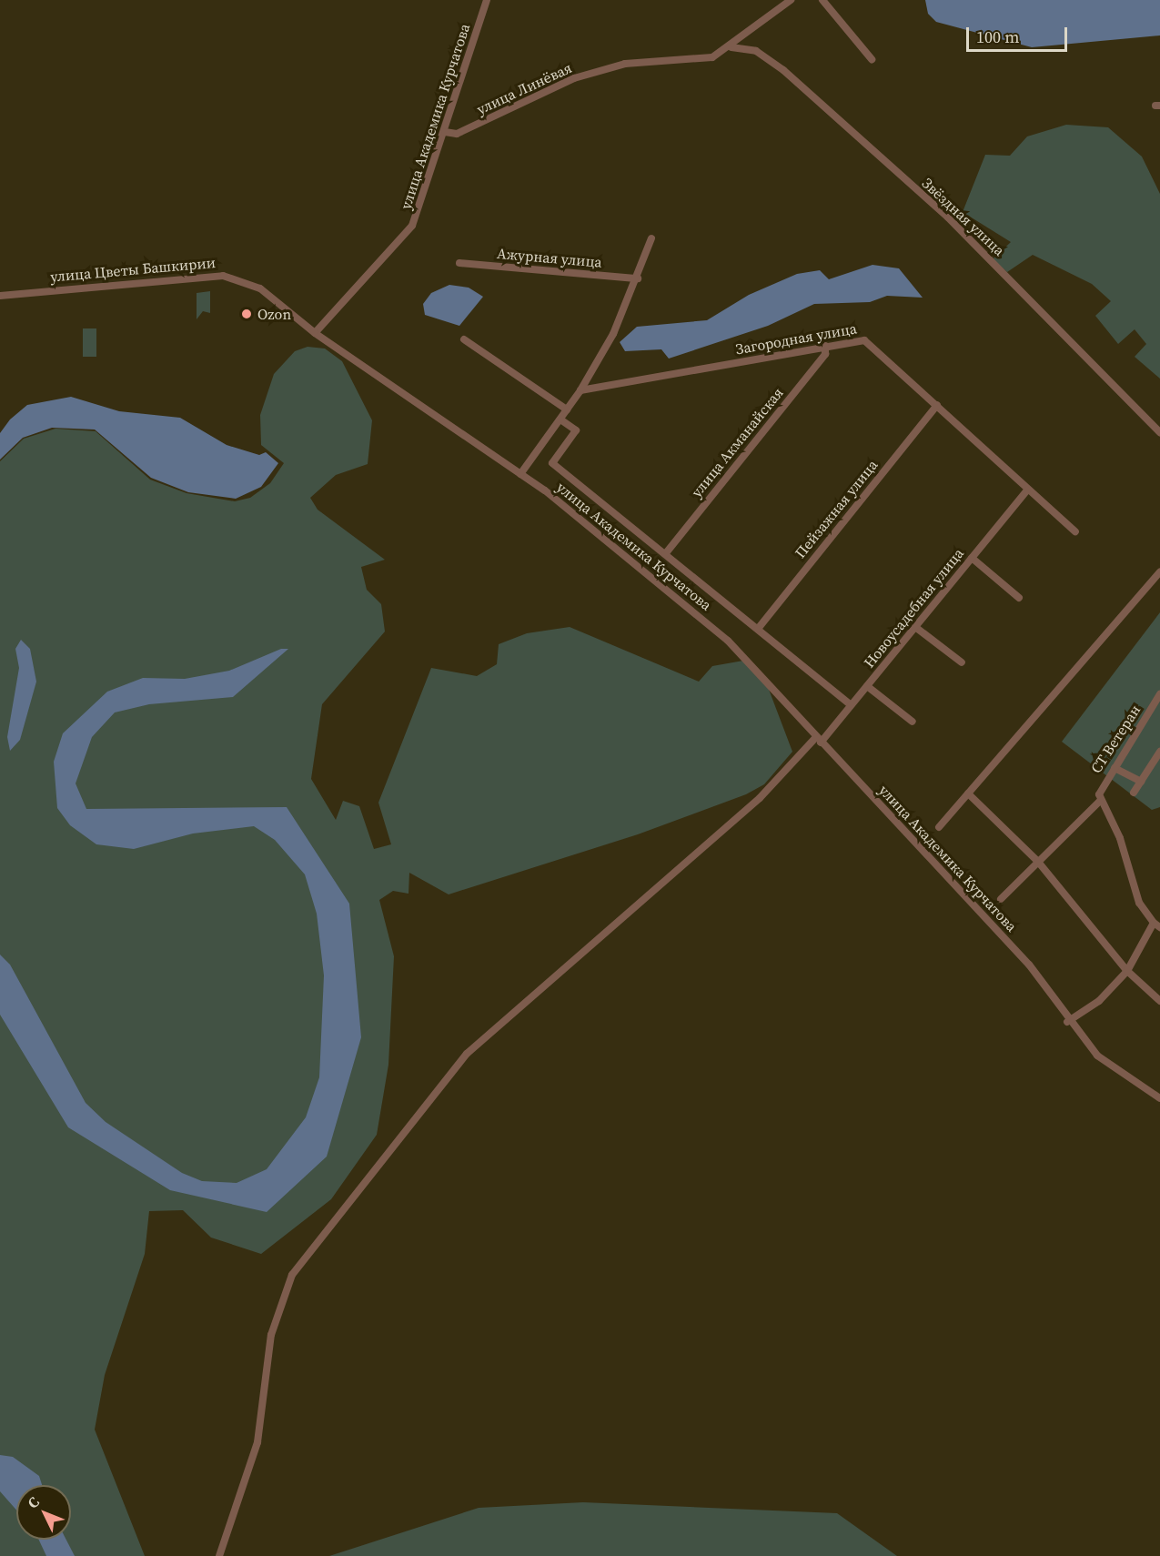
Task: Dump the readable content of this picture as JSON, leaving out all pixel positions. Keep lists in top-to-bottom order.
{
  "streets": {
    "street": [
      "улица Линёвая",
      "улица Академика Курчатова",
      "Звёздная улица",
      "Ажурная улица",
      "улица Цветы Башкирии",
      "Загородная улица",
      "улица Акманайская",
      "Пейзажная улица",
      "Новоусадебная улица",
      "СТ Ветеран"
    ]
  },
  "crossings": [
    ["улица Линёвая", "улица Академика Курчатова"],
    ["улица Линёвая", "Звёздная улица"],
    ["улица Академика Курчатова", "улица Цветы Башкирии"],
    ["улица Академика Курчатова", "Новоусадебная улица"],
    ["Загородная улица", "улица Акманайская"],
    ["Загородная улица", "Пейзажная улица"],
    ["Загородная улица", "Новоусадебная улица"]
  ],
  "places": ["Ozon"],
  "scale_bar": "100 m",
  "north": "top left"
}
